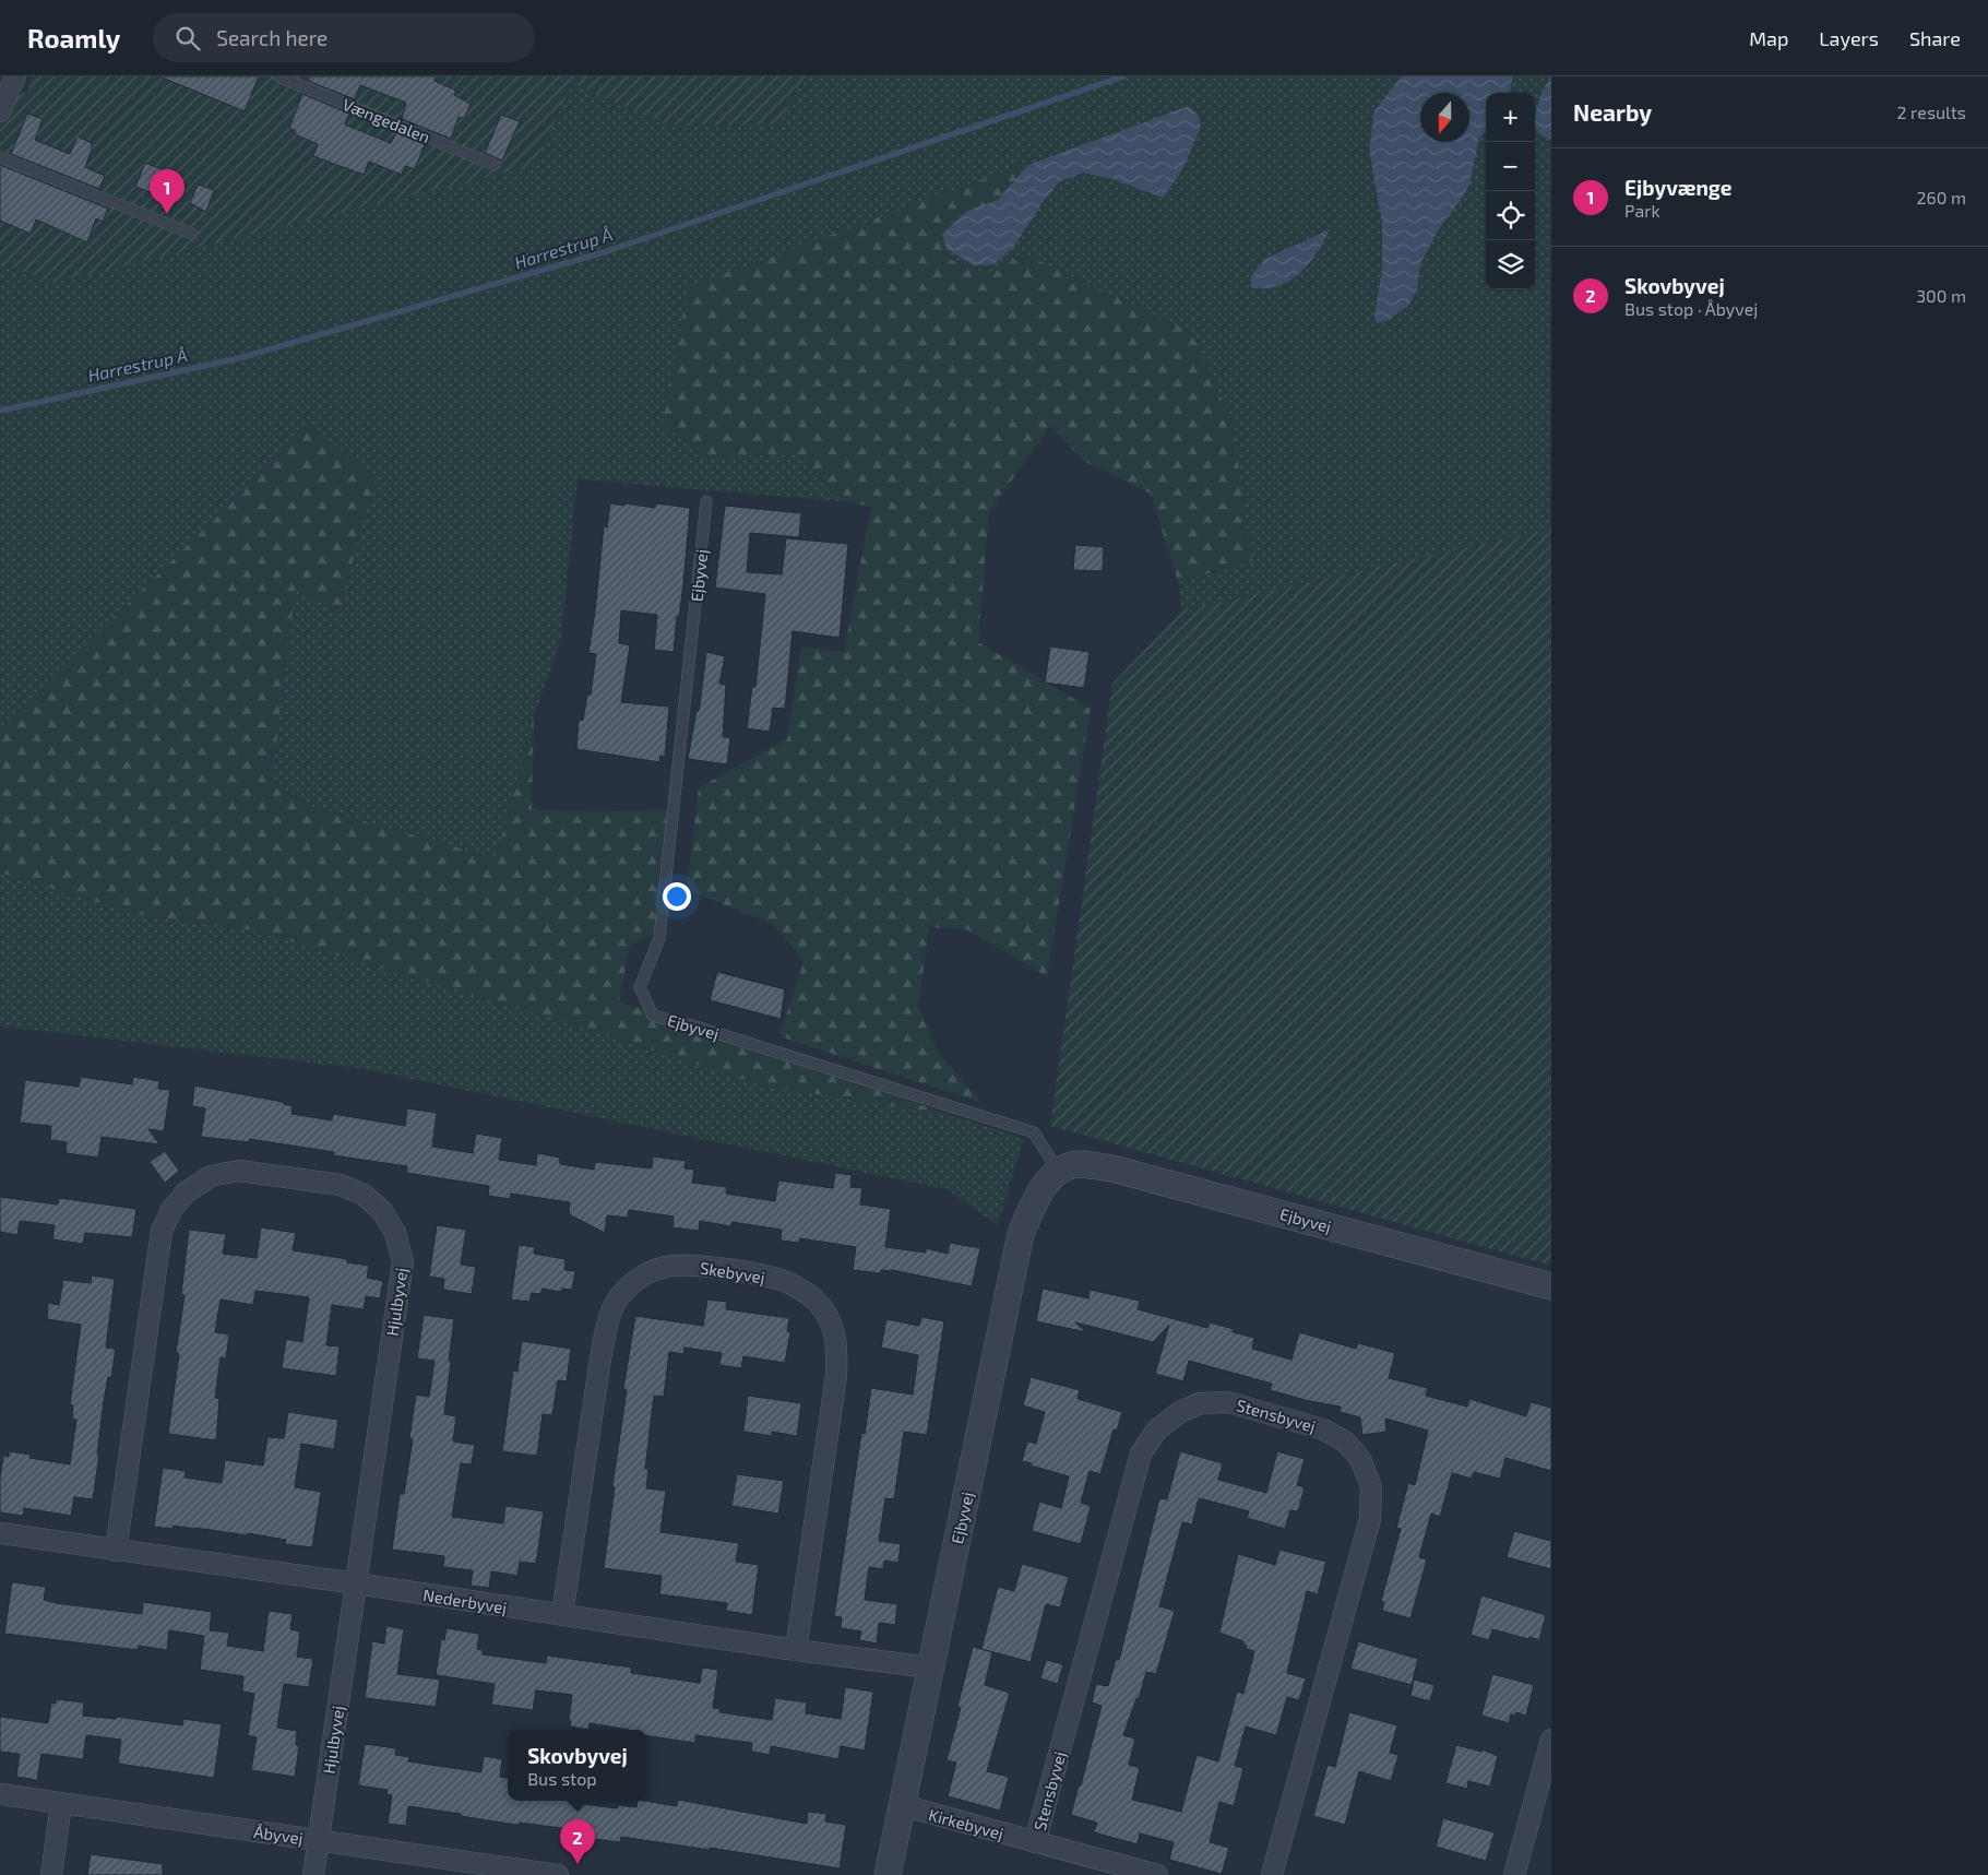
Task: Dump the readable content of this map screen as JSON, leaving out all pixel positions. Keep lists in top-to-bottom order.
{
  "streets": {
    "street": [
      "Ejbyvej",
      "Skebyvej",
      "Hjulbyvej",
      "Stensbyvej",
      "Nederbyvej",
      "Kirkebyvej",
      "Åbyvej"
    ],
    "lane": ["Vængedalen"]
  },
  "crossings": [
    ["Ejbyvej", "Nederbyvej"],
    ["Ejbyvej", "Kirkebyvej"],
    ["Skebyvej", "Nederbyvej"],
    ["Hjulbyvej", "Nederbyvej"],
    ["Hjulbyvej", "Åbyvej"],
    ["Stensbyvej", "Kirkebyvej"]
  ],
  "water": ["Harrestrup Å"],
  "north": "bottom",
  "page": {
    "header": "Roamly",
    "search": "Search here",
    "nav": ["Map", "Layers", "Share"],
    "heading": ["Nearby", "2 results"],
    "map_buttons": ["+", "−"],
    "list": [
      {
        "mark": "1",
        "name": "Ejbyvænge",
        "note": "Park",
        "value": "260 m"
      },
      {
        "mark": "2",
        "name": "Skovbyvej",
        "note": "Bus stop · Åbyvej",
        "value": "300 m"
      }
    ],
    "pins": ["1", "2"],
    "popup": ["Skovbyvej", "Bus stop"]
  }
}
